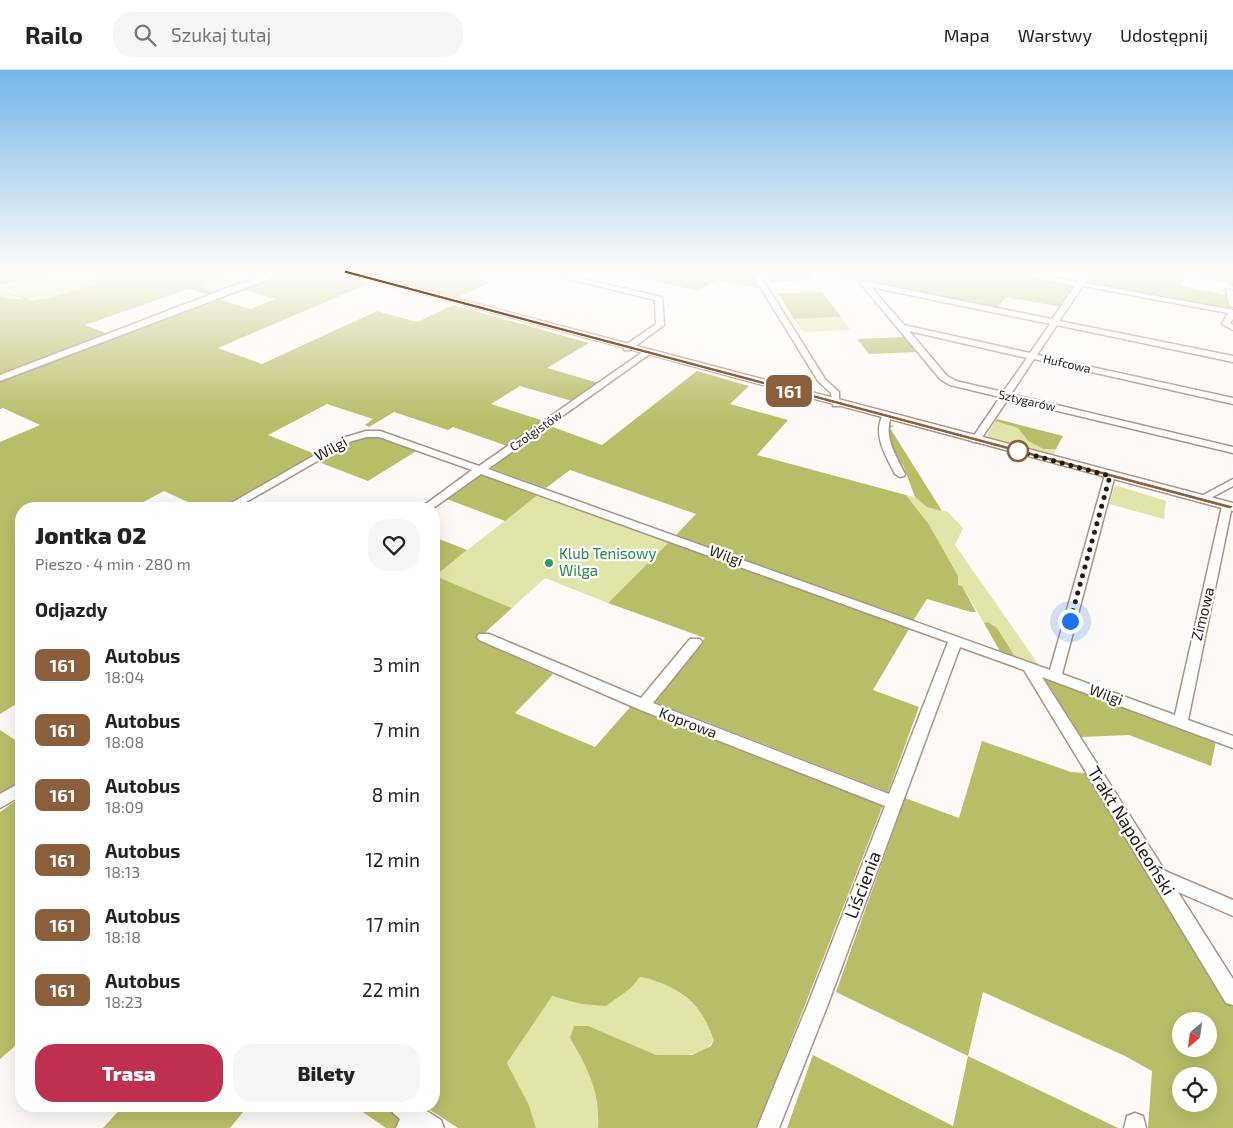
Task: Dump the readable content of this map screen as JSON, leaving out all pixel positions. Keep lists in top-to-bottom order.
{
  "streets": {
    "street": [
      "Hufcowa",
      "Sztygarów",
      "Czołgistów",
      "Wilgi",
      "Zimowa",
      "Koprowa",
      "Trakt Napoleoński",
      "Liścienia"
    ]
  },
  "crossings": [
    ["Hufcowa", "Sztygarów"],
    ["Czołgistów", "Wilgi"],
    ["Wilgi", "Zimowa"],
    ["Wilgi", "Trakt Napoleoński"],
    ["Wilgi", "Liścienia"],
    ["Koprowa", "Liścienia"]
  ],
  "places": ["Klub Tenisowy Wilga"],
  "lines": ["bus line 161"],
  "north": "bottom left",
  "page": {
    "header": "Railo",
    "search": "Szukaj tutaj",
    "nav": ["Mapa", "Warstwy", "Udostępnij"],
    "on_map": "161",
    "heading": [
      ["Jontka 02", "Pieszo · 4 min · 280 m"],
      "Odjazdy"
    ],
    "list": [
      {
        "mark": "161",
        "name": "Autobus",
        "note": "18:04",
        "value": "3 min"
      },
      {
        "mark": "161",
        "name": "Autobus",
        "note": "18:08",
        "value": "7 min"
      },
      {
        "mark": "161",
        "name": "Autobus",
        "note": "18:09",
        "value": "8 min"
      },
      {
        "mark": "161",
        "name": "Autobus",
        "note": "18:13",
        "value": "12 min"
      },
      {
        "mark": "161",
        "name": "Autobus",
        "note": "18:18",
        "value": "17 min"
      },
      {
        "mark": "161",
        "name": "Autobus",
        "note": "18:23",
        "value": "22 min"
      }
    ],
    "buttons": ["Trasa", "Bilety"]
  }
}
